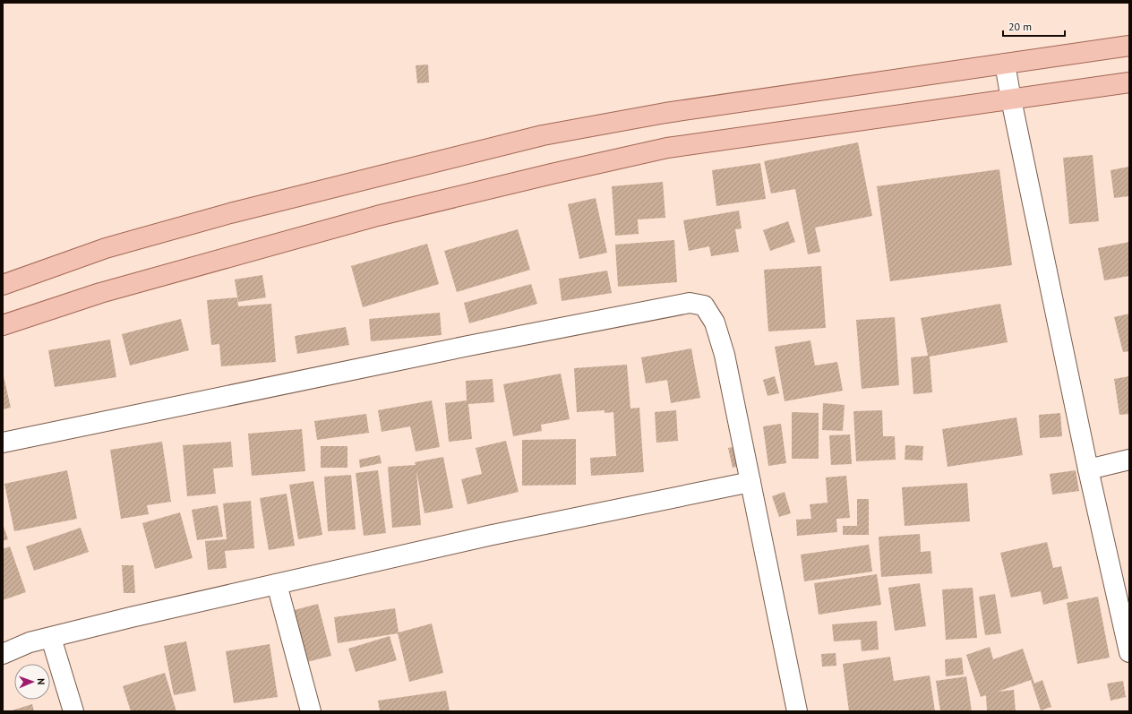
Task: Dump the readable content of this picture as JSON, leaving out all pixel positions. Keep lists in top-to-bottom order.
{
  "scale_bar": "20 m",
  "north": "right"
}
